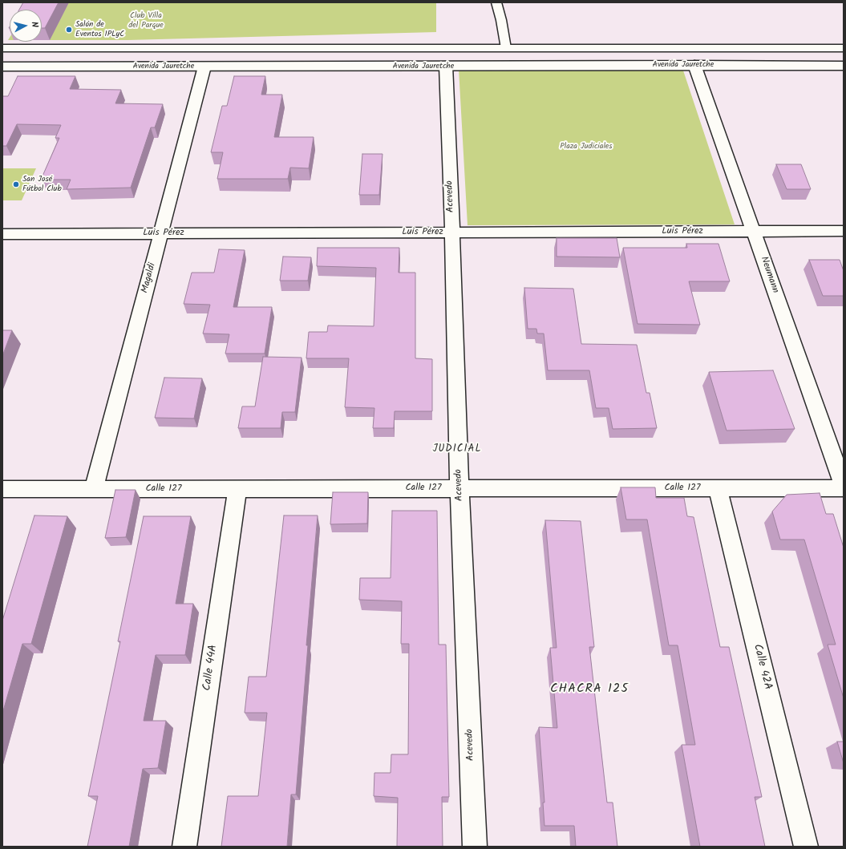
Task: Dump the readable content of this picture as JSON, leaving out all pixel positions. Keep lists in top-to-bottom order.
{
  "streets": {
    "street": [
      "Avenida Jauretche",
      "Acevedo",
      "Luis Pérez",
      "Neumann",
      "Magaldi",
      "Calle 127",
      "Calle 42A",
      "Calle 44A"
    ]
  },
  "crossings": [
    ["Avenida Jauretche", "Acevedo"],
    ["Avenida Jauretche", "Neumann"],
    ["Avenida Jauretche", "Magaldi"],
    ["Acevedo", "Luis Pérez"],
    ["Acevedo", "Calle 127"],
    ["Luis Pérez", "Neumann"],
    ["Luis Pérez", "Magaldi"],
    ["Magaldi", "Calle 127"],
    ["Calle 127", "Calle 42A"],
    ["Calle 127", "Calle 44A"]
  ],
  "districts": ["JUDICIAL", "CHACRA 125"],
  "parks": ["Club Villa del Parque", "Plaza Judiciales"],
  "places": ["Salón de Eventos IPLyC", "San José Fútbol Club"],
  "north": "right"
}
